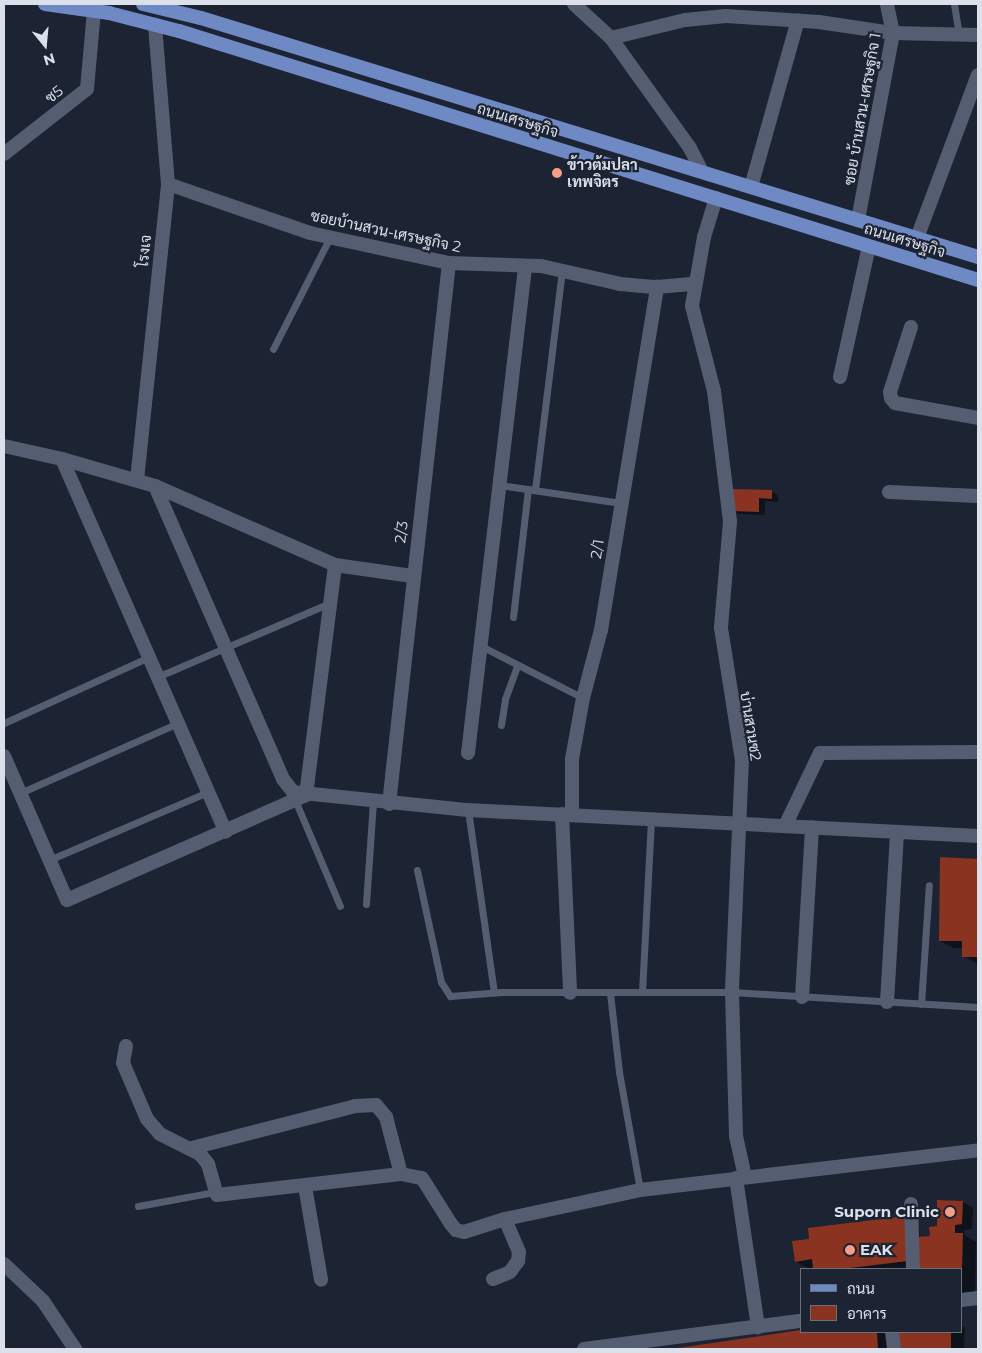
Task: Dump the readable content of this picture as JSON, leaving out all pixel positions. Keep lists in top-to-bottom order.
{
  "streets": {
    "main road": ["ถนนเศรษฐกิจ"],
    "street": [
      "ซ5",
      "ซอย บ้านสวน-เศรษฐกิจ 1",
      "ซอยบ้านสวน-เศรษฐกิจ 2",
      "โรงเจ",
      "2/3",
      "2/1",
      "บ่านสวนซ2"
    ]
  },
  "crossings": [
    ["ซ5", "ถนนเศรษฐกิจ"],
    ["ซอย บ้านสวน-เศรษฐกิจ 1", "ถนนเศรษฐกิจ"],
    ["ถนนเศรษฐกิจ", "โรงเจ"],
    ["ซอยบ้านสวน-เศรษฐกิจ 2", "โรงเจ"],
    ["ซอยบ้านสวน-เศรษฐกิจ 2", "2/3"],
    ["ซอยบ้านสวน-เศรษฐกิจ 2", "2/1"],
    ["ซอยบ้านสวน-เศรษฐกิจ 2", "บ่านสวนซ2"]
  ],
  "places": ["ข้าวต้มปลา เทพจิตร", "Suporn Clinic", "EAK"],
  "legend": ["ถนน", "อาคาร"],
  "north": "bottom"
}
